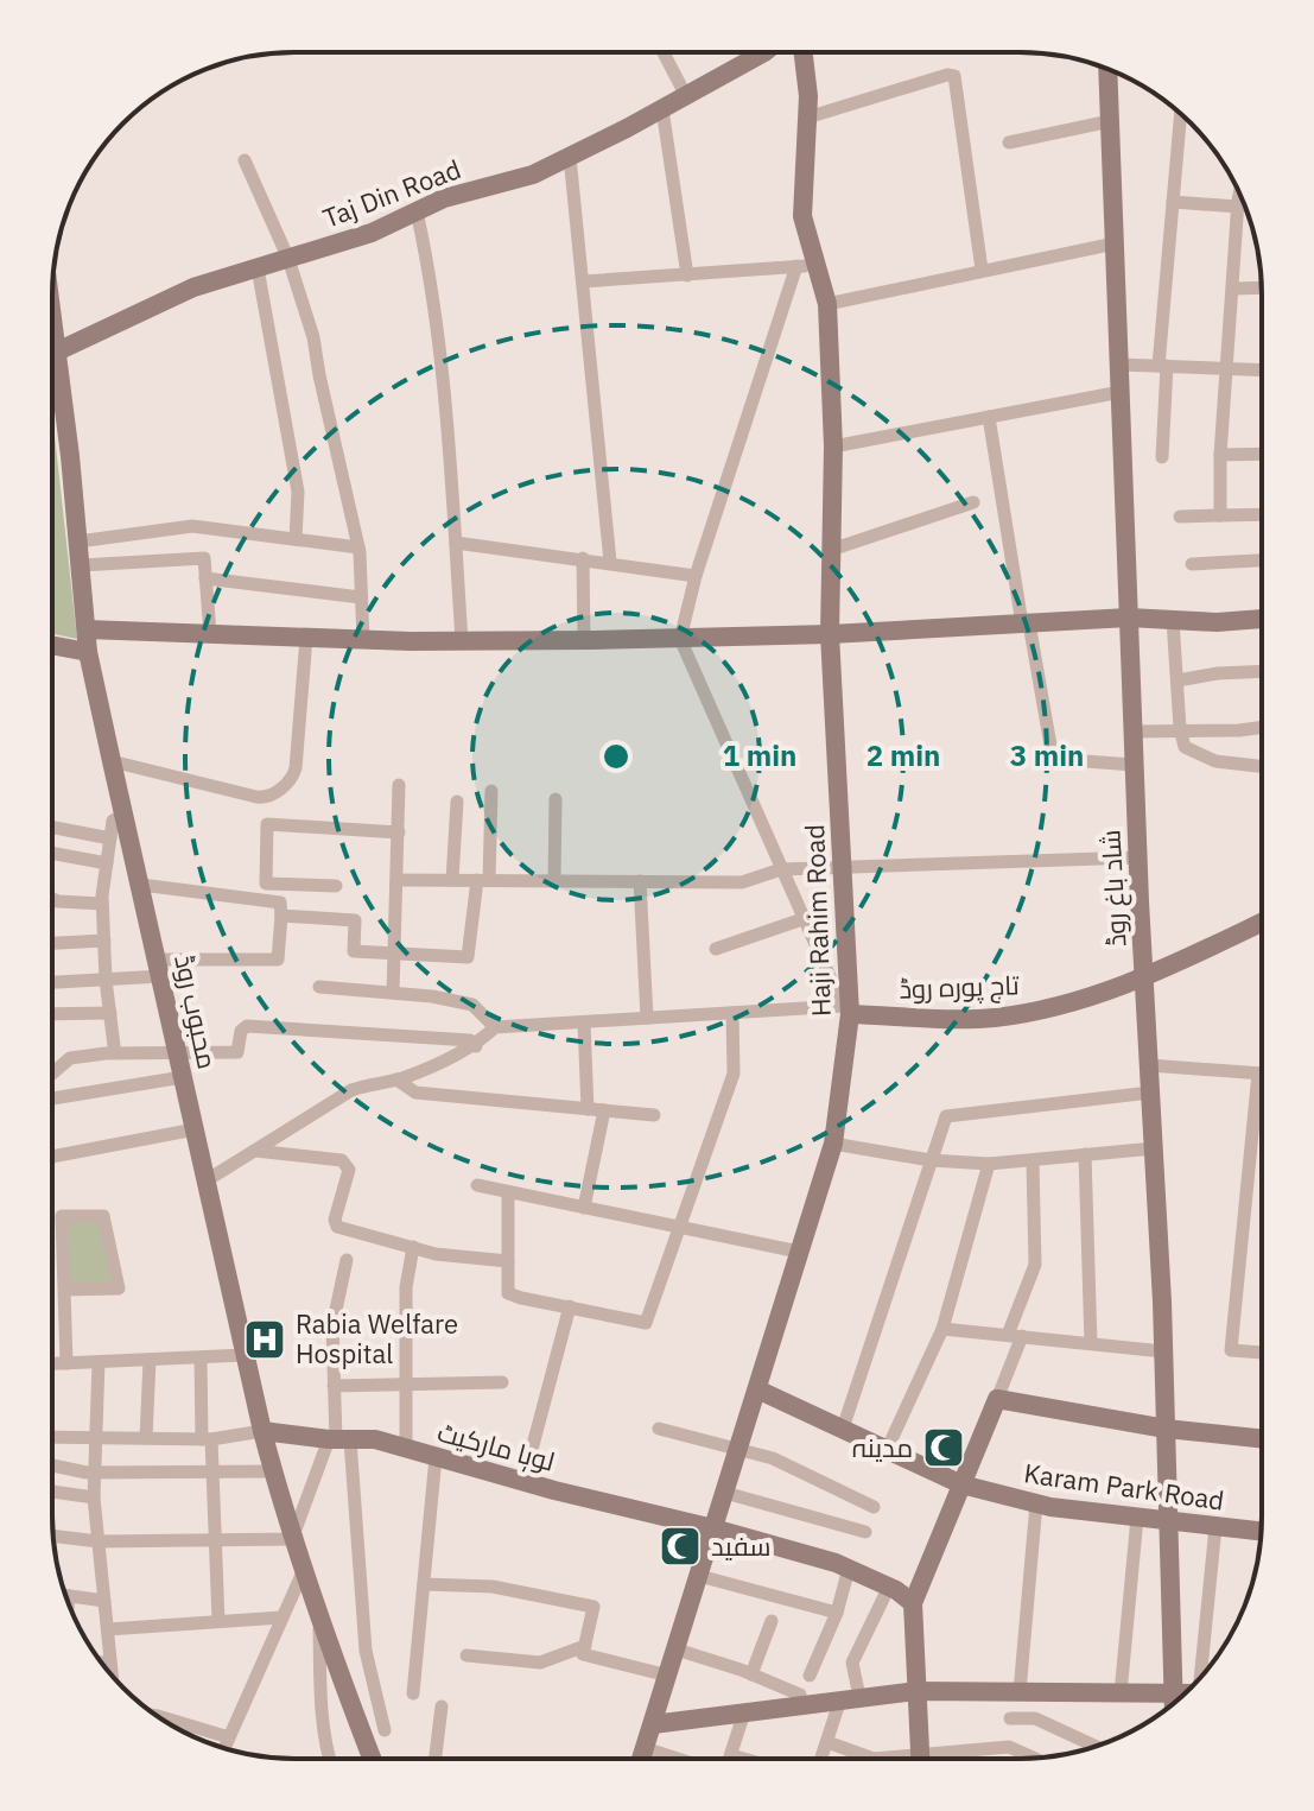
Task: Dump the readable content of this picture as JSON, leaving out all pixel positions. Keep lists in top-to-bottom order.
{
  "streets": {
    "main road": [
      "Taj Din Road",
      "شاد باغ روڈ",
      "Haji Rahim Road",
      "تاج پورہ روڈ",
      "محبوب روڈ",
      "لوہا مارکیٹ",
      "Karam Park Road"
    ]
  },
  "crossings": [
    ["Taj Din Road", "محبوب روڈ"],
    ["شاد باغ روڈ", "تاج پورہ روڈ"],
    ["شاد باغ روڈ", "Karam Park Road"],
    ["Haji Rahim Road", "تاج پورہ روڈ"],
    ["Haji Rahim Road", "لوہا مارکیٹ"],
    ["Haji Rahim Road", "Karam Park Road"],
    ["محبوب روڈ", "لوہا مارکیٹ"]
  ],
  "places": {
    "hospital": ["Rabia Welfare Hospital"],
    "mosque": ["مدینہ", "سفید"]
  },
  "rings": ["1 min", "2 min", "3 min"]
}
